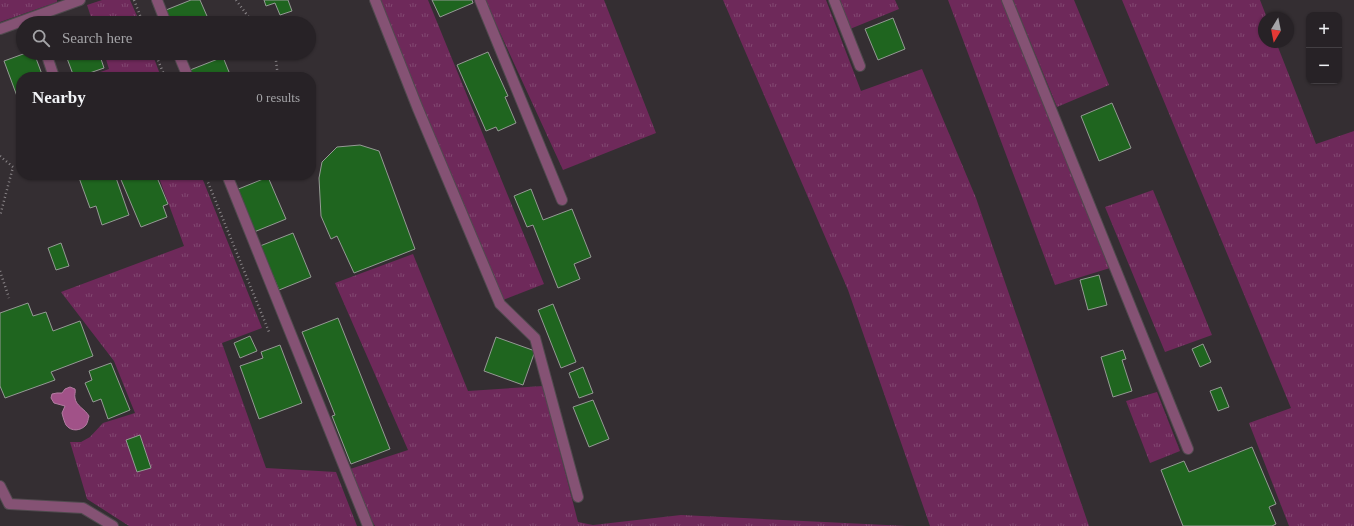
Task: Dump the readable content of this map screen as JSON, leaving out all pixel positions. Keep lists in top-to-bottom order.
{
  "north": "bottom",
  "page": {
    "map_buttons": ["+", "−"],
    "search": "Search here",
    "heading": ["Nearby", "0 results"]
  }
}
